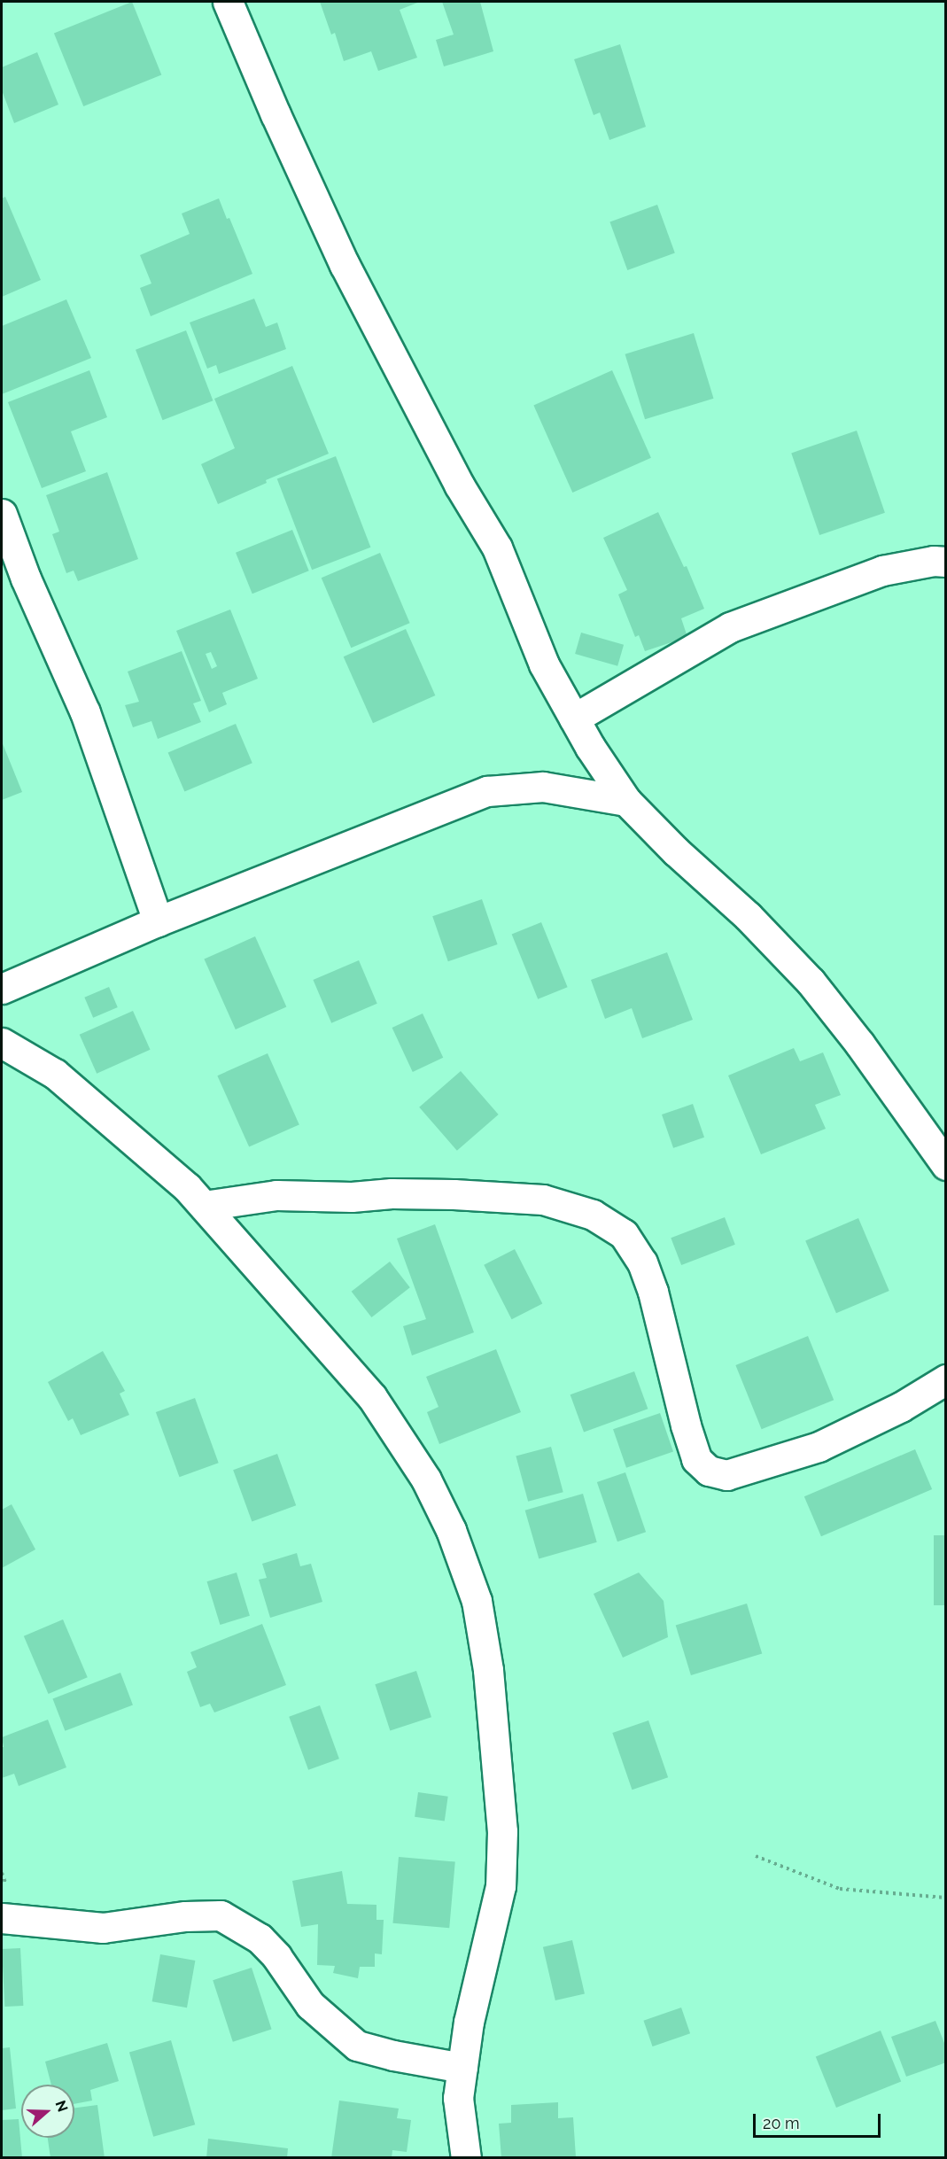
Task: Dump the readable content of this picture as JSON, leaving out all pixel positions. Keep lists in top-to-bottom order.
{
  "scale_bar": "20 m",
  "north": "right"
}
